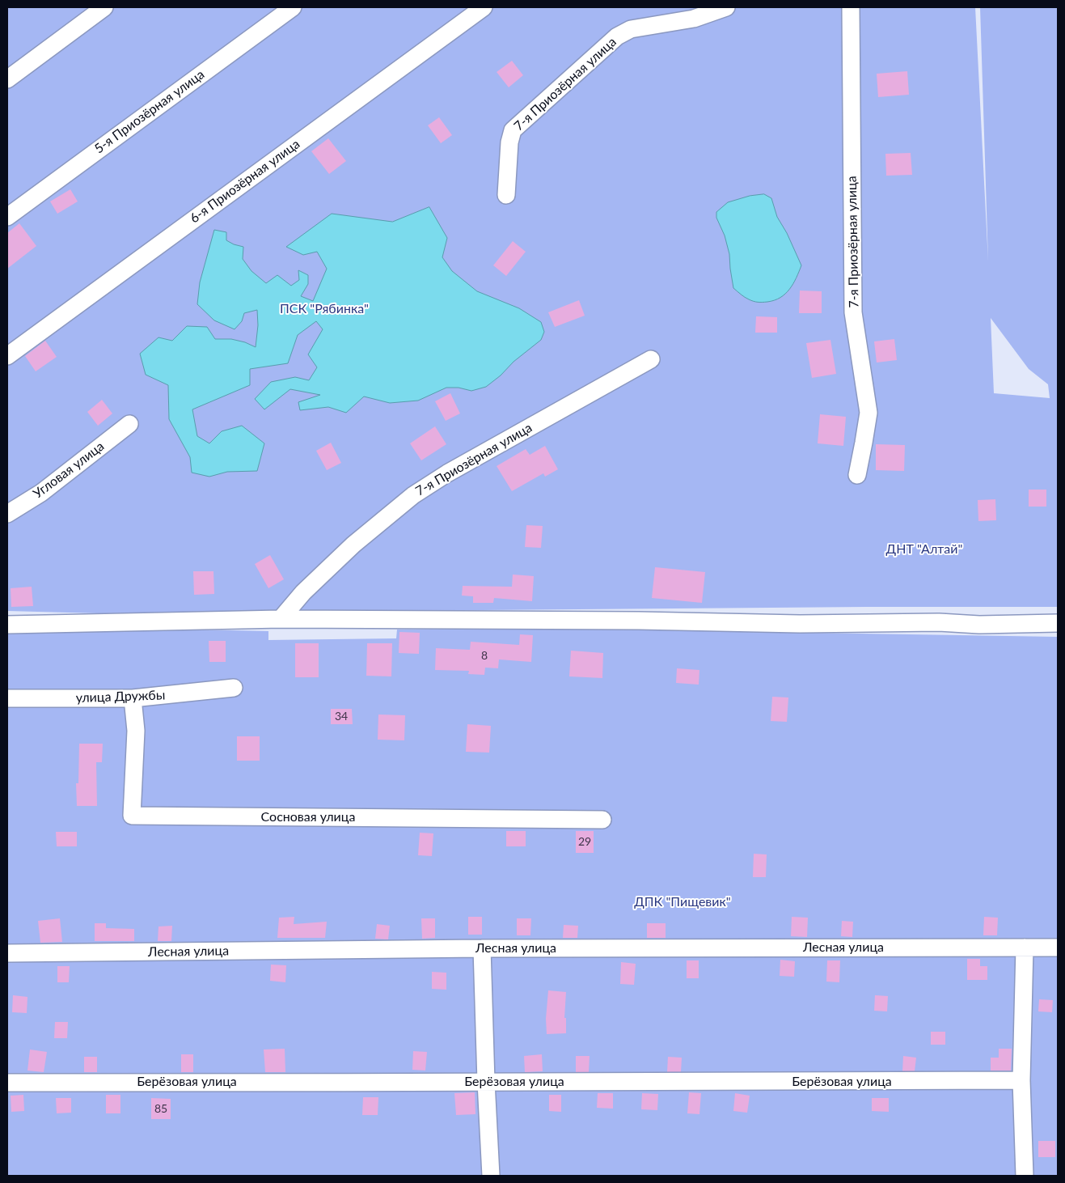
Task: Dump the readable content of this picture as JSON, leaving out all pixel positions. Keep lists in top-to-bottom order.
{
  "streets": {
    "street": [
      "7-я Приозёрная улица",
      "5-я Приозёрная улица",
      "6-я Приозёрная улица",
      "Угловая улица",
      "улица Дружбы",
      "Сосновая улица",
      "Лесная улица",
      "Берёзовая улица"
    ]
  },
  "crossings": [
    ["улица Дружбы", "Сосновая улица"]
  ],
  "parks": ["ПСК \"Рябинка\"", "ДНТ \"Алтай\"", "ДПК \"Пищевик\""],
  "house_numbers": [
    "8",
    "34",
    "29",
    "85"
  ]
}
